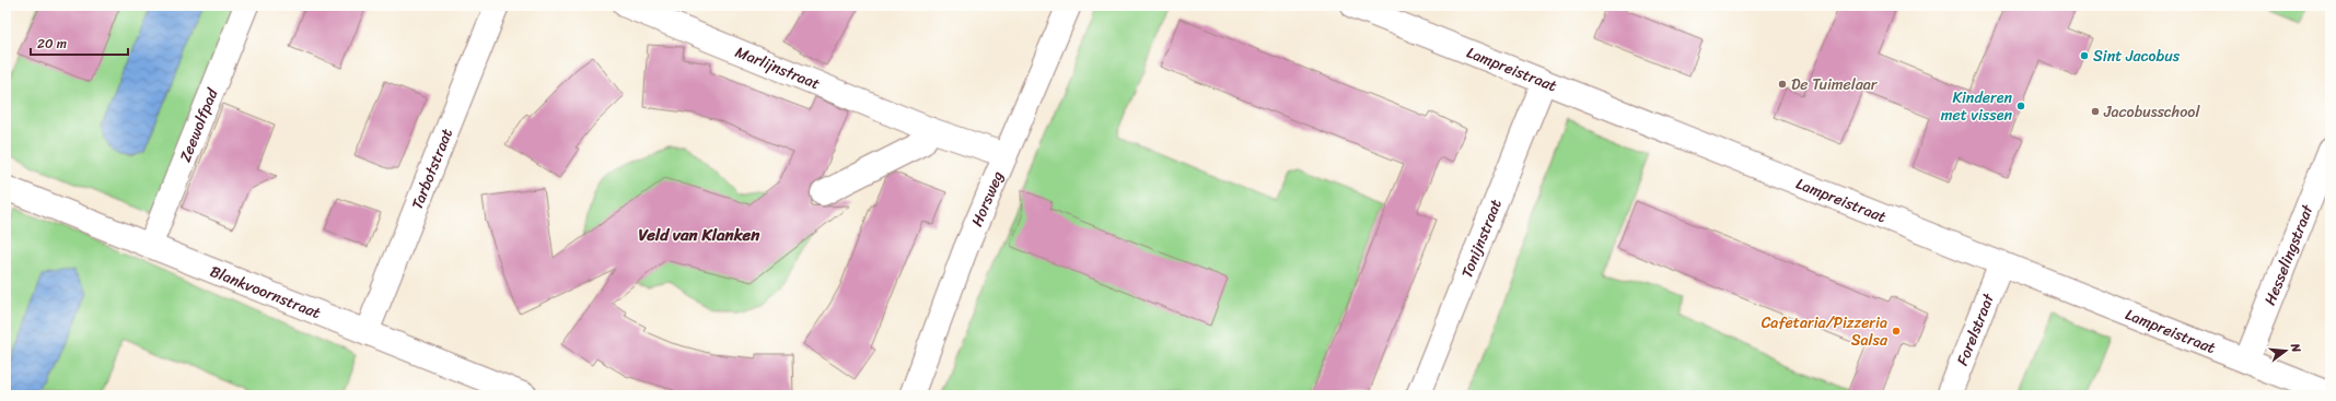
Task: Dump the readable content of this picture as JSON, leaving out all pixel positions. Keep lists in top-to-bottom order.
{
  "streets": {
    "street": [
      "Marlijnstraat",
      "Lampreistraat",
      "Zeewolfpad",
      "Tarbotstraat",
      "Horsweg",
      "Tonijnstraat",
      "Hesselingstraat",
      "Blankvoornstraat",
      "Forelstraat"
    ]
  },
  "crossings": [
    ["Marlijnstraat", "Horsweg"],
    ["Lampreistraat", "Tonijnstraat"],
    ["Lampreistraat", "Hesselingstraat"],
    ["Lampreistraat", "Forelstraat"],
    ["Zeewolfpad", "Blankvoornstraat"],
    ["Tarbotstraat", "Blankvoornstraat"]
  ],
  "districts": ["Veld van Klanken"],
  "places": [
    "Sint Jacobus",
    "De Tuimelaar",
    "Kinderen met vissen",
    "Jacobusschool",
    "Cafetaria/Pizzeria Salsa"
  ],
  "scale_bar": "20 m",
  "north": "right"
}
